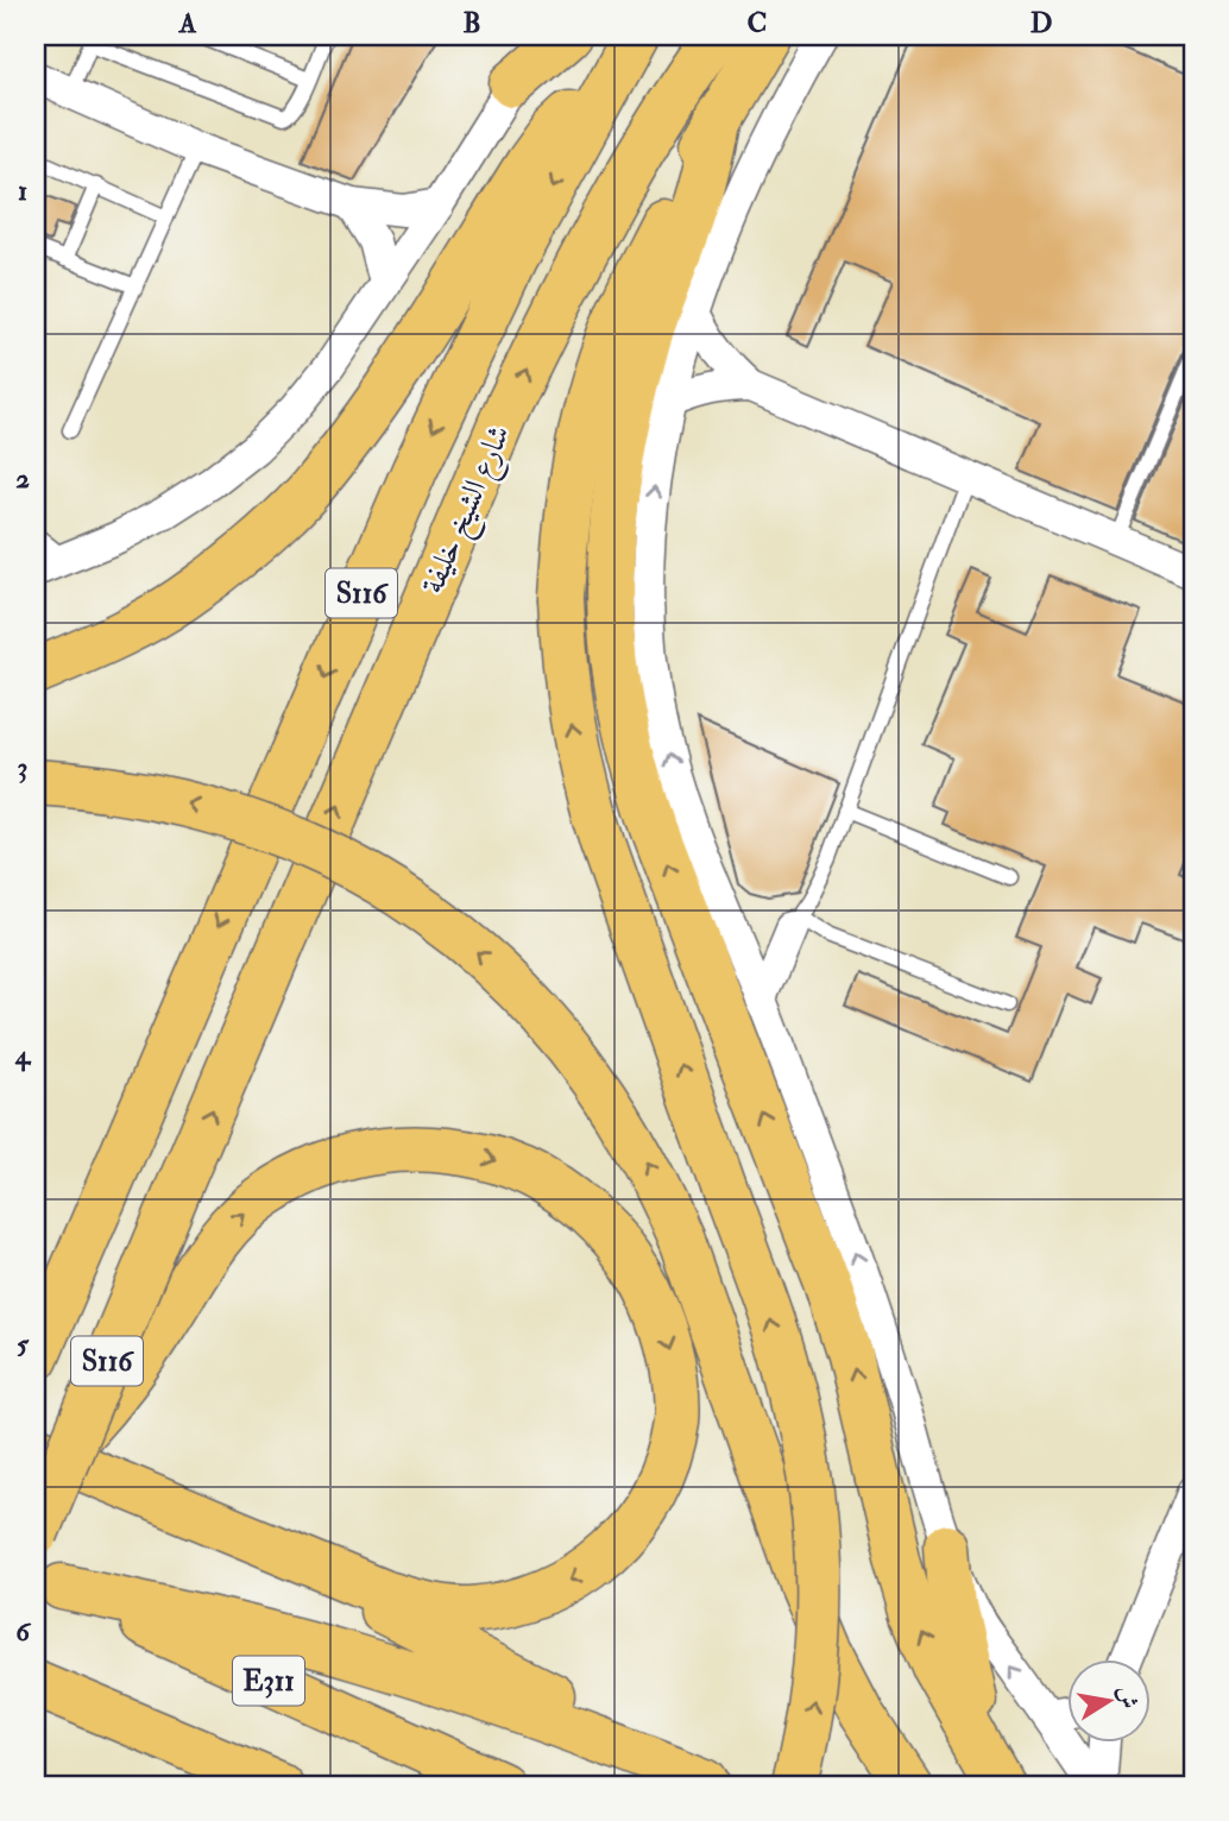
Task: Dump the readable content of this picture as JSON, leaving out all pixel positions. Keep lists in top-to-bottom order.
{
  "streets": {
    "highway": ["شارع الشيخ خليفة", "S116", "E311"]
  },
  "crossings": [
    ["شارع الشيخ خليفة", "S116"]
  ],
  "north": "right",
  "grid": {
    "columns": [
      "A",
      "B",
      "C",
      "D"
    ],
    "rows": [
      "1",
      "2",
      "3",
      "4",
      "5",
      "6"
    ]
  }
}
